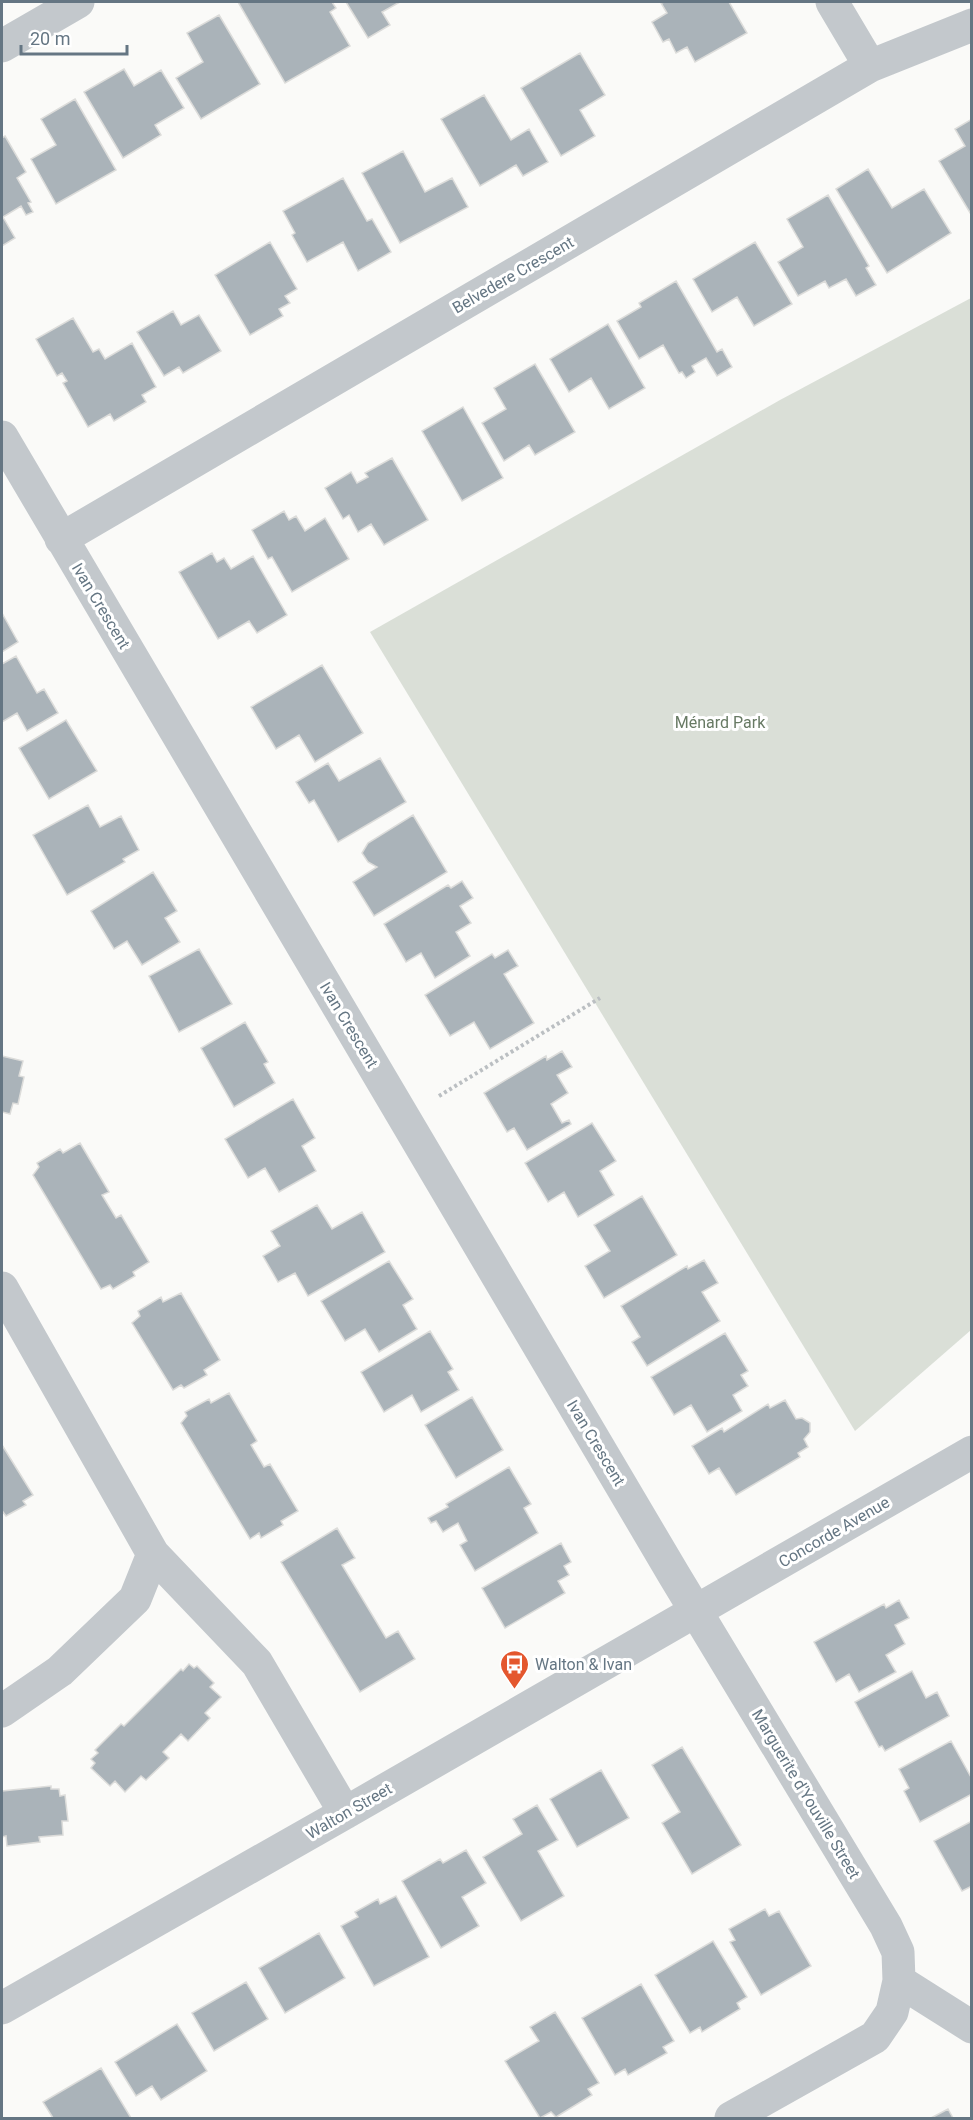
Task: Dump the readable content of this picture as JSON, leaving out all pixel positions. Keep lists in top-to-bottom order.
{
  "streets": {
    "street": [
      "Belvedere Crescent",
      "Ivan Crescent",
      "Concorde Avenue",
      "Marguerite d'Youville Street",
      "Walton Street"
    ]
  },
  "crossings": [
    ["Belvedere Crescent", "Ivan Crescent"],
    ["Ivan Crescent", "Concorde Avenue"],
    ["Ivan Crescent", "Marguerite d'Youville Street"],
    ["Ivan Crescent", "Walton Street"],
    ["Concorde Avenue", "Marguerite d'Youville Street"],
    ["Concorde Avenue", "Walton Street"],
    ["Marguerite d'Youville Street", "Walton Street"]
  ],
  "parks": ["Ménard Park"],
  "places": {
    "bus stop": ["Walton & Ivan"]
  },
  "scale_bar": "20 m"
}
